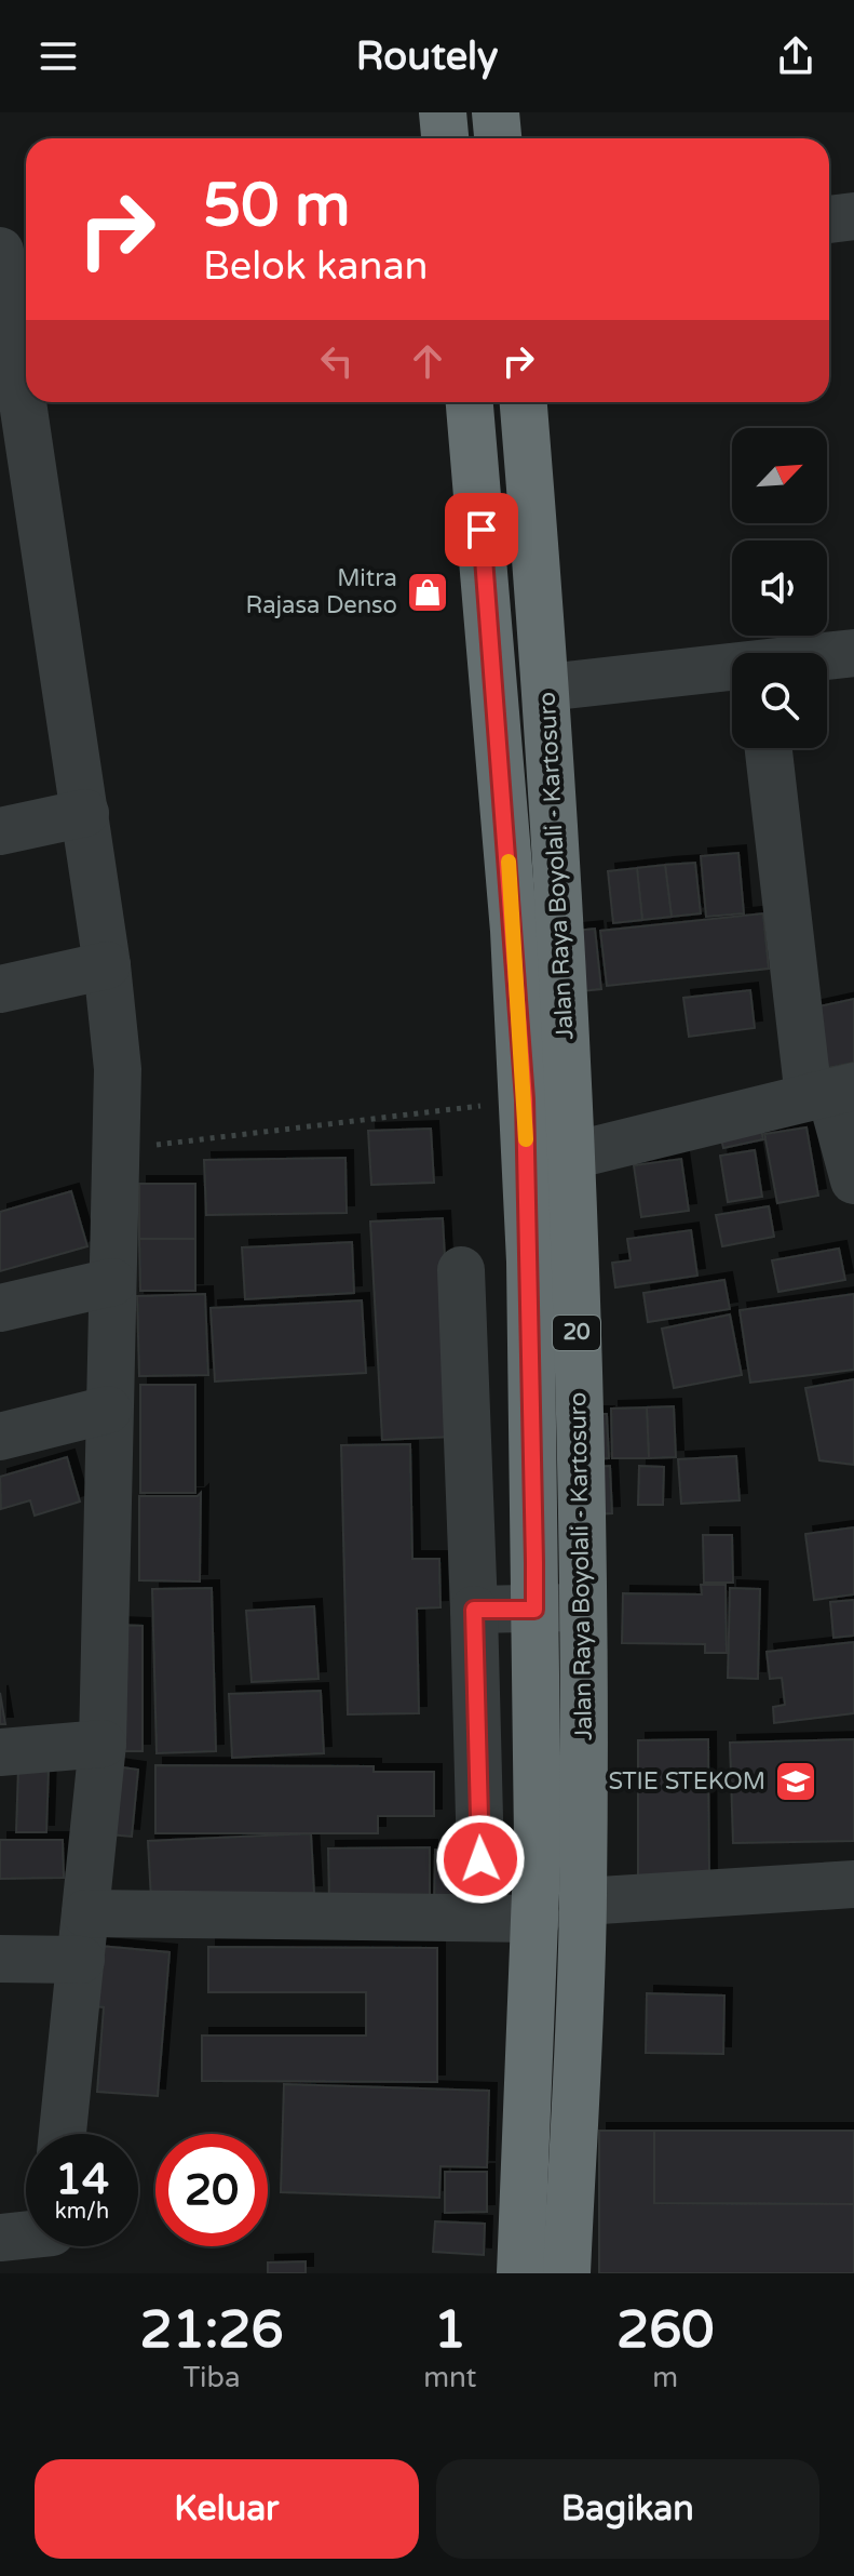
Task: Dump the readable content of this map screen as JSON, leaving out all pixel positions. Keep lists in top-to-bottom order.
{
  "streets": {
    "highway": ["Jalan Raya Boyolali - Kartosuro", "20"]
  },
  "places": {
    "shop": ["Mitra Rajasa Denso"],
    "school or university": ["STIE STEKOM"]
  },
  "north": "top right",
  "page": {
    "header": "Routely",
    "turn": ["50 m", "Belok kanan"],
    "speed": "14 km/h",
    "limit": "20",
    "eta": [
      "21:26",
      "Tiba",
      "1",
      "mnt",
      "260",
      "m"
    ],
    "buttons": ["Keluar", "Bagikan"]
  }
}
